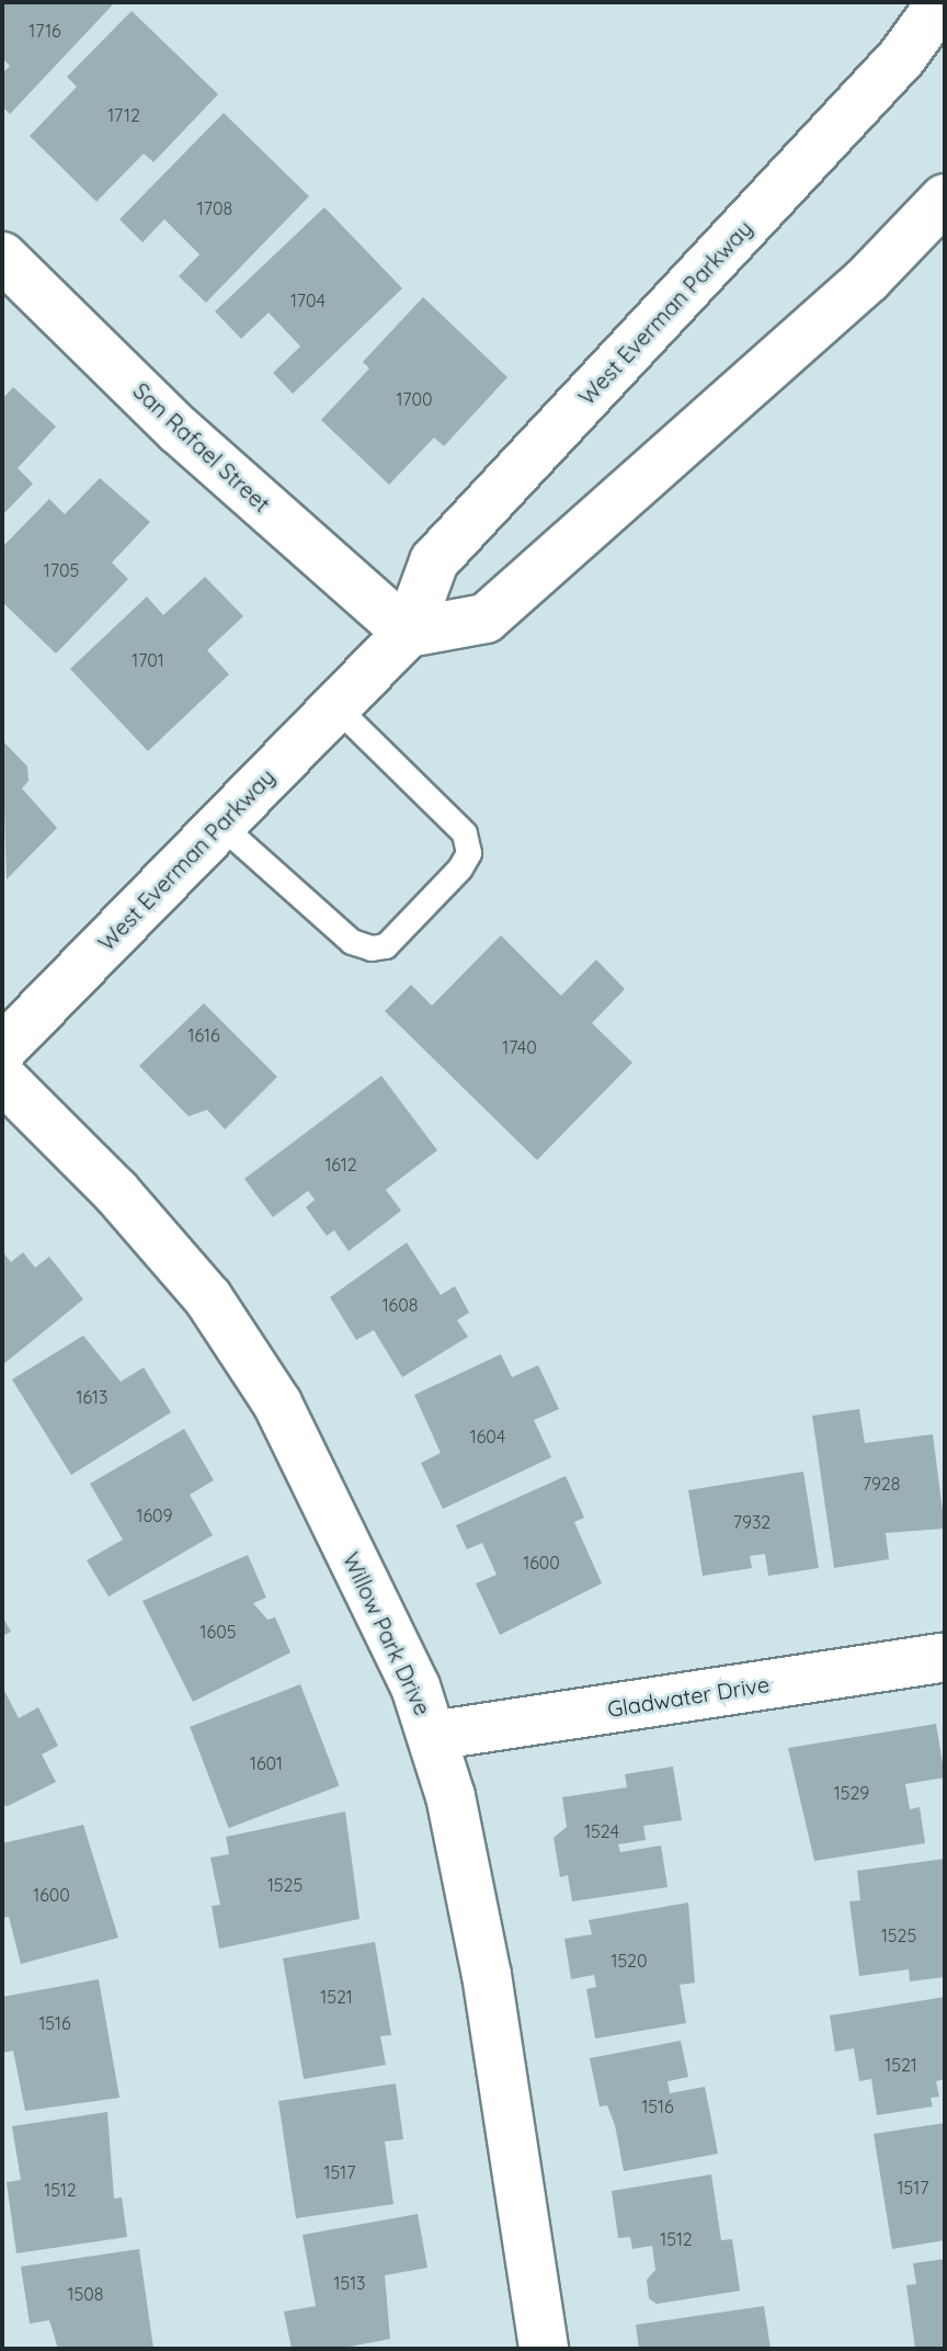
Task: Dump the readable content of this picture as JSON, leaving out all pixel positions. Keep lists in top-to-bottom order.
{
  "streets": {
    "street": [
      "West Everman Parkway",
      "San Rafael Street",
      "Willow Park Drive",
      "Gladwater Drive"
    ]
  },
  "crossings": [
    ["West Everman Parkway", "San Rafael Street"],
    ["Willow Park Drive", "Gladwater Drive"]
  ],
  "house_numbers": [
    "1716",
    "1712",
    "1708",
    "1704",
    "1700",
    "1705",
    "1701",
    "1616",
    "1740",
    "1612",
    "1608",
    "1613",
    "1604",
    "7928",
    "1609",
    "7932",
    "1600",
    "1605",
    "1601",
    "1529",
    "1524",
    "1525",
    "1600",
    "1525",
    "1520",
    "1521",
    "1516",
    "1521",
    "1516",
    "1517",
    "1517",
    "1512",
    "1512",
    "1513",
    "1508"
  ]
}
